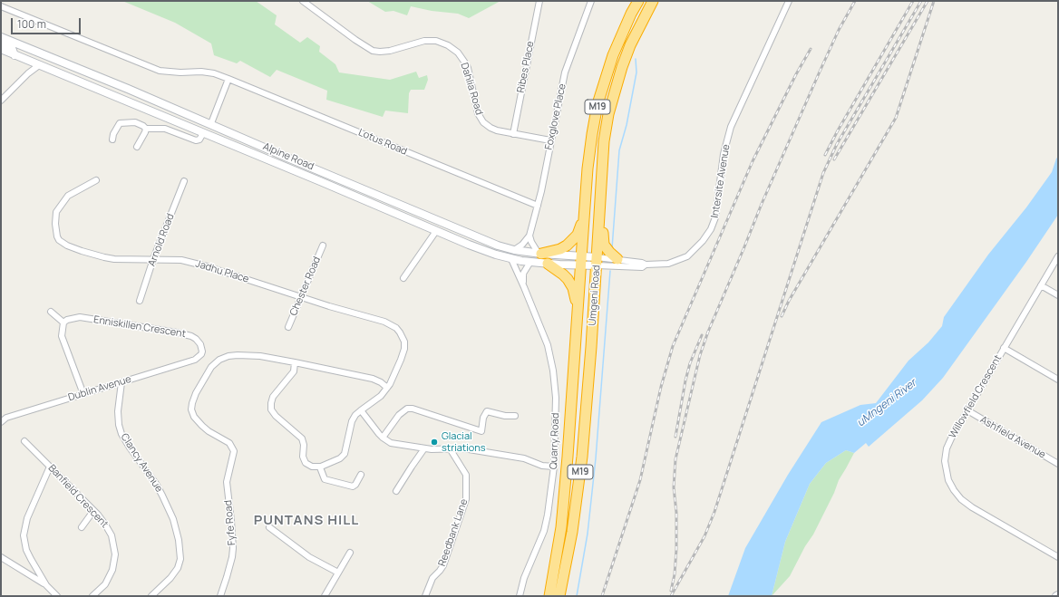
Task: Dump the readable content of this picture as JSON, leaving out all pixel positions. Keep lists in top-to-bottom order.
{
  "streets": {
    "highway": ["M19", "Umgeni Road"],
    "main road": ["Alpine Road"],
    "street": [
      "Ribes Place",
      "Dahlia Road",
      "Foxglove Place",
      "Lotus Road",
      "Intersite Avenue",
      "Arnold Road",
      "Jadhu Place",
      "Chester Road",
      "Enniskillen Crescent",
      "Dublin Avenue",
      "Willowfield Crescent",
      "Ashfield Avenue",
      "Quarry Road",
      "Clancy Avenue",
      "Banfield Crescent",
      "Fyfe Road",
      "Reedbank Lane"
    ]
  },
  "crossings": [
    ["Ribes Place", "Dahlia Road"],
    ["Dahlia Road", "Foxglove Place"],
    ["Foxglove Place", "Lotus Road"],
    ["Foxglove Place", "Alpine Road"],
    ["Alpine Road", "Umgeni Road"],
    ["Alpine Road", "Quarry Road"],
    ["Intersite Avenue", "Umgeni Road"],
    ["Arnold Road", "Jadhu Place"],
    ["Jadhu Place", "Chester Road"],
    ["Enniskillen Crescent", "Dublin Avenue"],
    ["Dublin Avenue", "Clancy Avenue"],
    ["Willowfield Crescent", "Ashfield Avenue"]
  ],
  "districts": ["PUNTANS HILL"],
  "water": ["uMngeni River"],
  "places": ["Glacial striations"],
  "scale_bar": "100 m"
}
